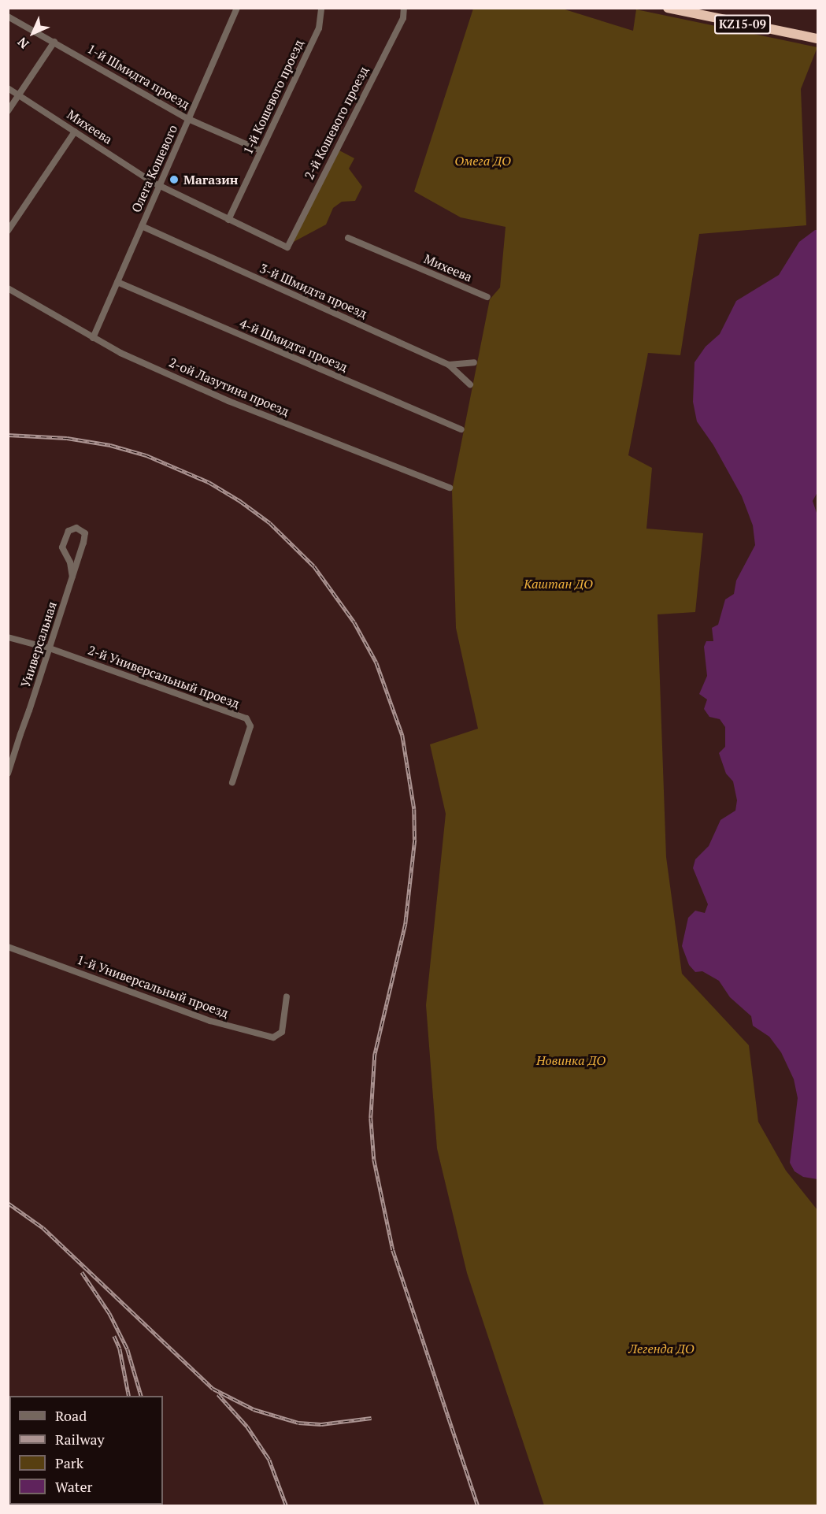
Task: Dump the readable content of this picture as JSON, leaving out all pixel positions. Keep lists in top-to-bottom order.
{
  "streets": {
    "highway": ["KZ15-09"],
    "street": [
      "1-й Шмидта проезд",
      "1-й Кошевого проезд",
      "2-й Кошевого проезд",
      "Михеева",
      "Олега Кошевого",
      "3-й Шмидта проезд",
      "4-й Шмидта проезд",
      "2-ой Лазутина проезд",
      "Универсальная",
      "2-й Универсальный проезд",
      "1-й Универсальный проезд"
    ]
  },
  "crossings": [
    ["1-й Шмидта проезд", "1-й Кошевого проезд"],
    ["1-й Шмидта проезд", "Олега Кошевого"],
    ["1-й Кошевого проезд", "2-й Кошевого проезд"],
    ["Михеева", "Олега Кошевого"],
    ["Олега Кошевого", "3-й Шмидта проезд"],
    ["Олега Кошевого", "4-й Шмидта проезд"],
    ["Олега Кошевого", "2-ой Лазутина проезд"],
    ["Универсальная", "2-й Универсальный проезд"]
  ],
  "parks": [
    "Омега ДО",
    "Каштан ДО",
    "Новинка ДО",
    "Легенда ДО"
  ],
  "places": ["Магазин"],
  "legend": [
    "Road",
    "Railway",
    "Park",
    "Water"
  ],
  "north": "bottom left"
}
